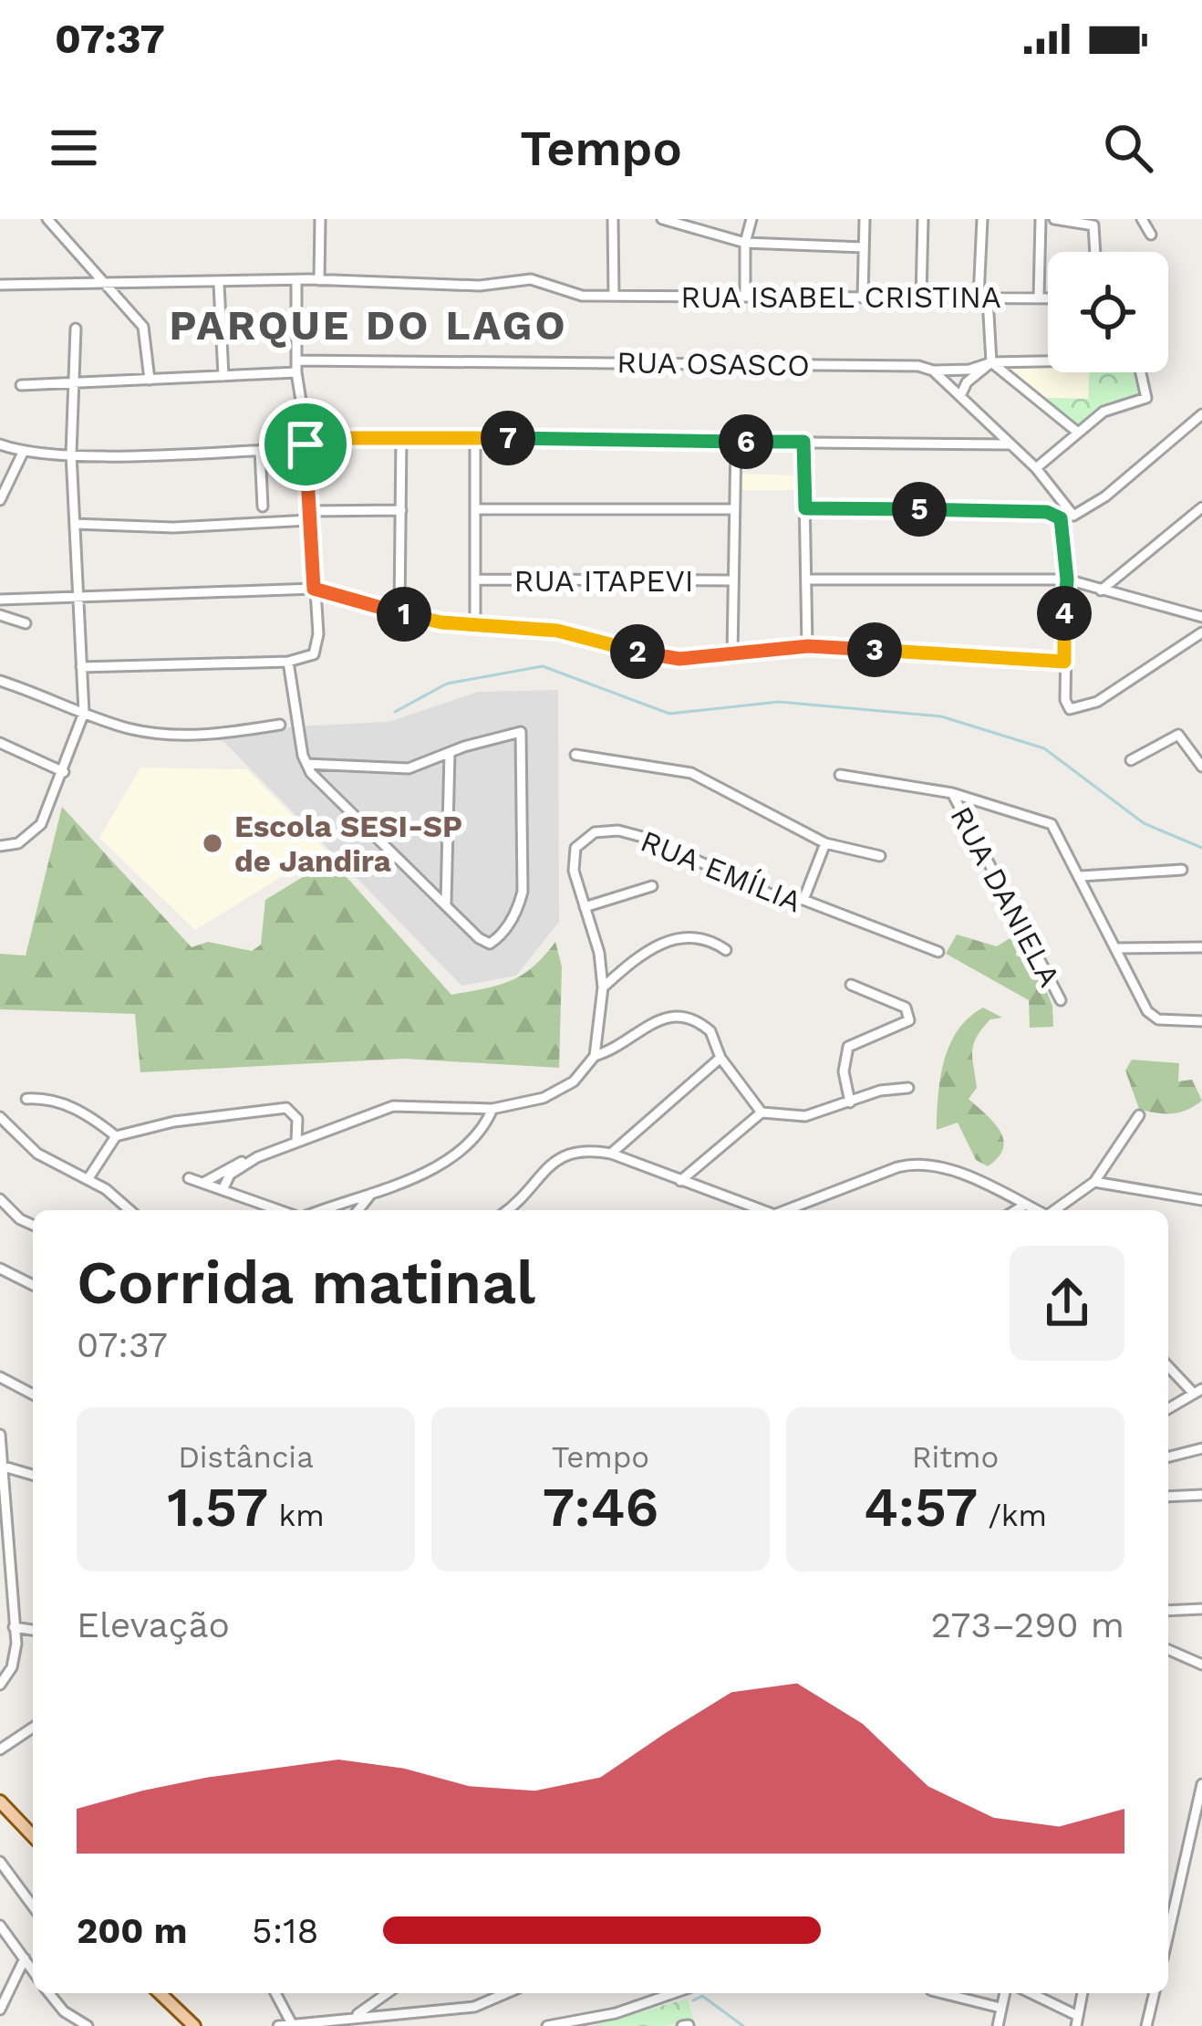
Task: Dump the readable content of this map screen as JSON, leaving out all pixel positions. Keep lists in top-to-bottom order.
{
  "streets": {
    "street": [
      "RUA ISABEL CRISTINA",
      "RUA OSASCO",
      "RUA ITAPEVI",
      "RUA EMÍLIA",
      "RUA DANIELA"
    ]
  },
  "districts": ["PARQUE DO LAGO"],
  "places": ["Escola SESI-SP de Jandira"],
  "page": {
    "status": "07:37",
    "header": "Tempo",
    "pins": [
      "7",
      "6",
      "5",
      "4",
      "1",
      "3",
      "2"
    ],
    "heading": ["Corrida matinal", "07:37"],
    "stats": [
      ["Distância", "1.57 km"],
      ["Tempo", "7:46"],
      ["Ritmo", "4:57 /km"]
    ],
    "chart": ["Elevação", "273–290 m"],
    "list": [
      {
        "name": "200 m",
        "note": "5:18"
      }
    ]
  }
}
